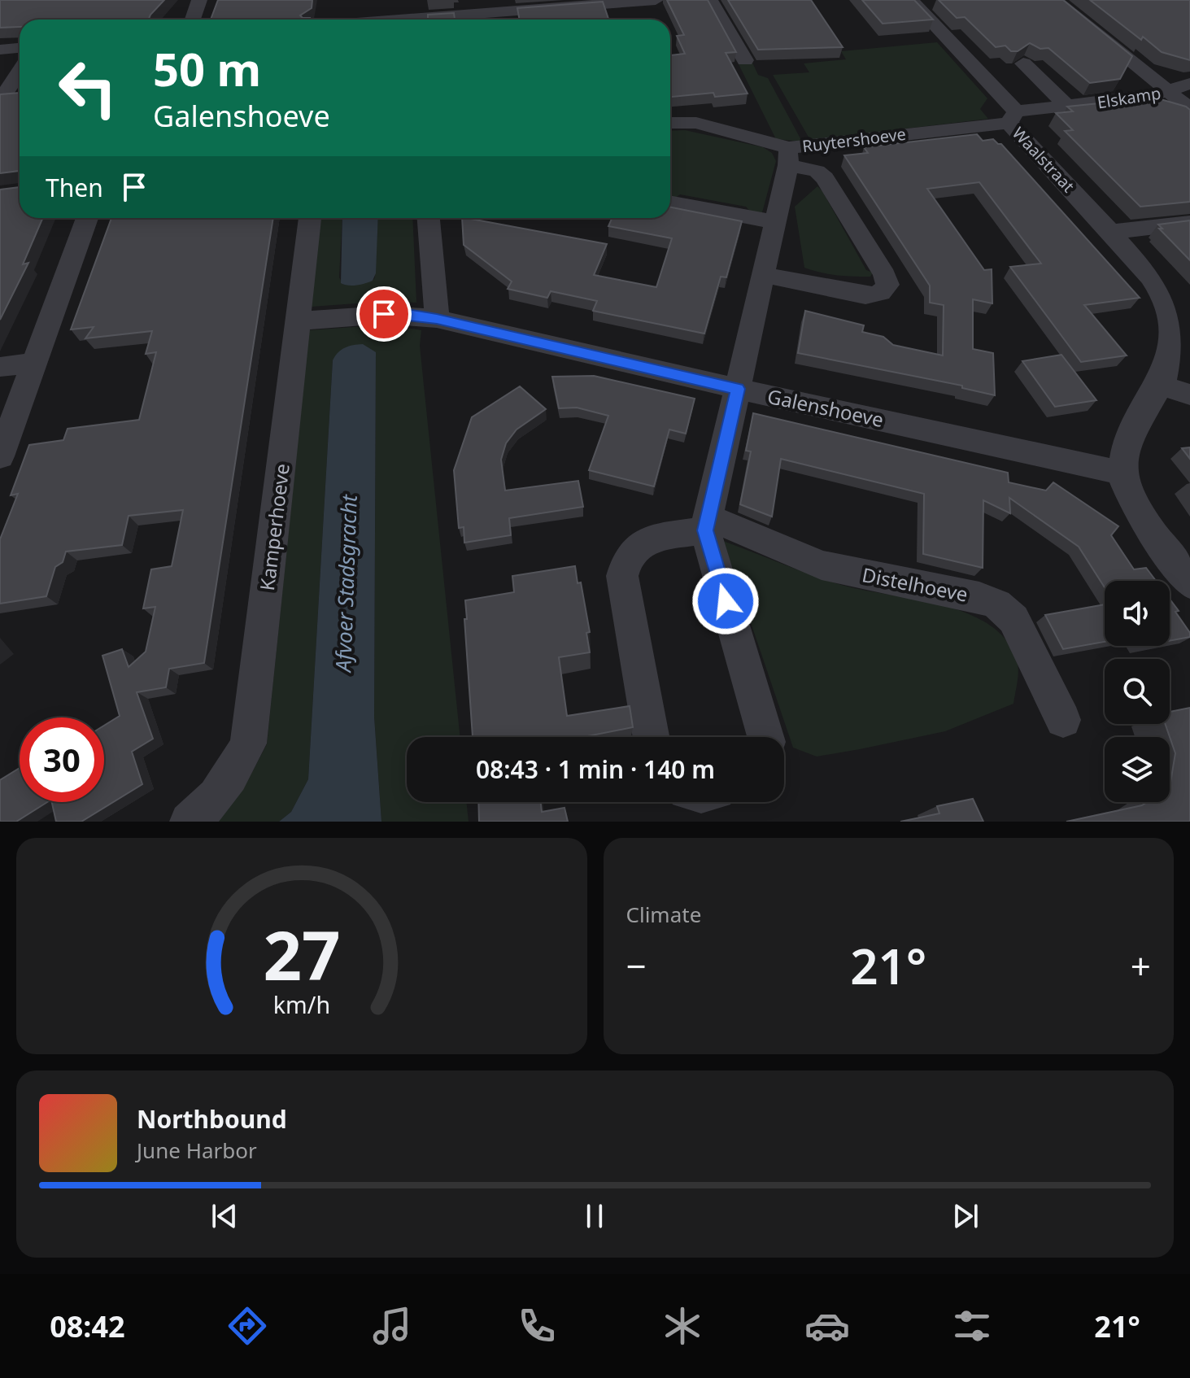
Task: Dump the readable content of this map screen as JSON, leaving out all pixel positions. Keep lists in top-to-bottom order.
{
  "streets": {
    "street": [
      "Elskamp",
      "Ruytershoeve",
      "Waalstraat",
      "Galenshoeve",
      "Kamperhoeve",
      "Distelhoeve"
    ]
  },
  "crossings": [
    ["Elskamp", "Ruytershoeve"],
    ["Elskamp", "Waalstraat"],
    ["Ruytershoeve", "Waalstraat"],
    ["Waalstraat", "Galenshoeve"],
    ["Galenshoeve", "Kamperhoeve"]
  ],
  "water": ["Afvoer Stadsgracht"],
  "page": {
    "turn": ["50 m", "Galenshoeve"],
    "then": "Then",
    "limit": "30",
    "trip": "08:43 · 1 min · 140 m",
    "tile": "Climate",
    "heat": ["−", "21°", "+"],
    "song": ["Northbound", "June Harbor"],
    "tabs": ["08:42", "21°"],
    "gauge": ["27", "km/h"]
  }
}
